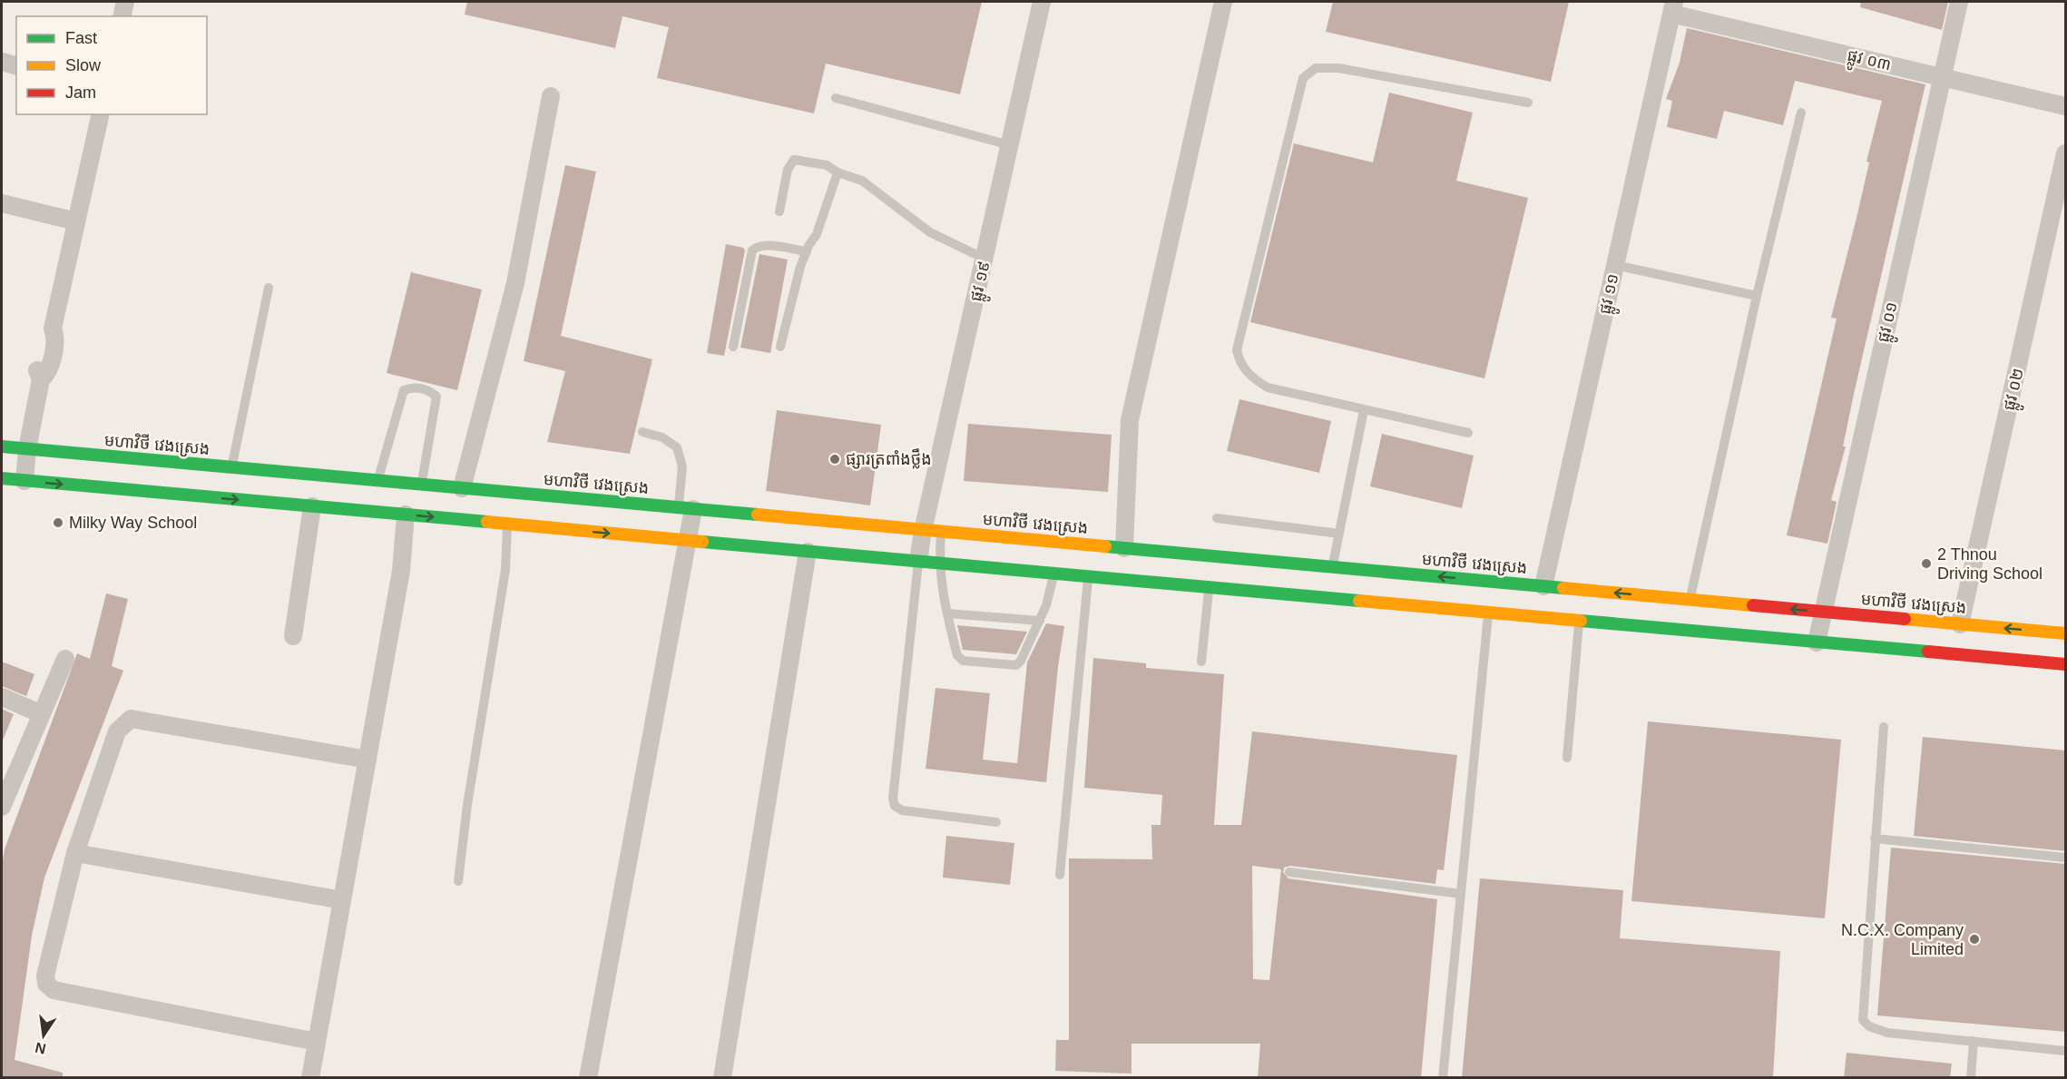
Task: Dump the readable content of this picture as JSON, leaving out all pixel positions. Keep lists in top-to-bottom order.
{
  "streets": {
    "main road": ["មហាវិថី វេងស្រេង"],
    "street": [
      "ផ្លូវ ០៣",
      "ផ្លូវ ១៩",
      "ផ្លូវ ១១",
      "ផ្លូវ ០១",
      "ផ្លូវ ០២"
    ]
  },
  "crossings": [
    ["ផ្លូវ ០៣", "ផ្លូវ ១១"],
    ["ផ្លូវ ០៣", "ផ្លូវ ០១"],
    ["ផ្លូវ ១៩", "មហាវិថី វេងស្រេង"],
    ["ផ្លូវ ១១", "មហាវិថី វេងស្រេង"],
    ["ផ្លូវ ០១", "មហាវិថី វេងស្រេង"],
    ["ផ្លូវ ០២", "មហាវិថី វេងស្រេង"]
  ],
  "places": [
    "ផ្សារត្រពាំងថ្លឹង",
    "Milky Way School",
    "2 Thnou Driving School",
    "N.C.X. Company Limited"
  ],
  "legend": ["Fast", "Slow", "Jam"],
  "north": "bottom"
}
